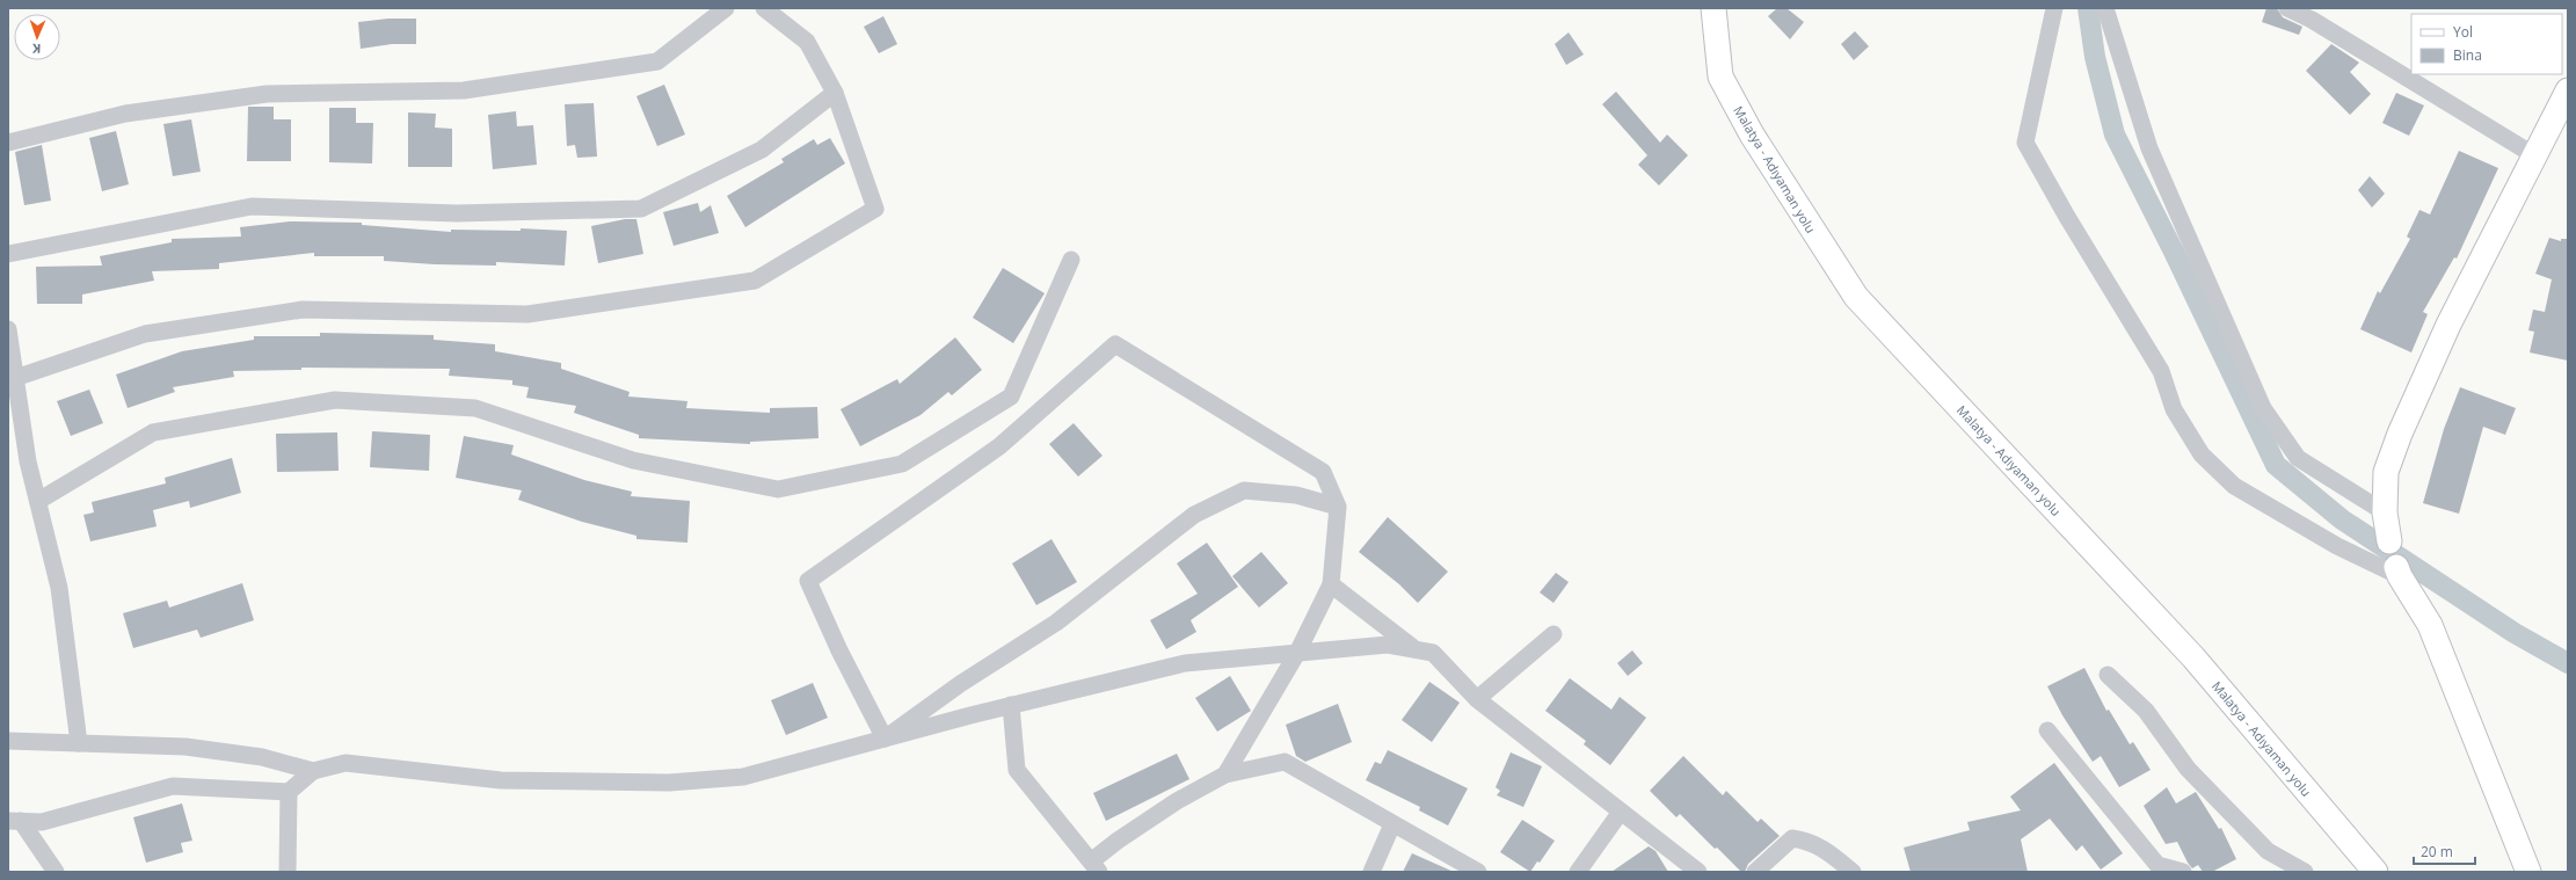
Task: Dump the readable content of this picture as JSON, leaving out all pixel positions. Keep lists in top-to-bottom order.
{
  "streets": {
    "main road": ["Malatya - Adıyaman yolu"]
  },
  "legend": ["Yol", "Bina"],
  "scale_bar": "20 m",
  "north": "bottom"
}
